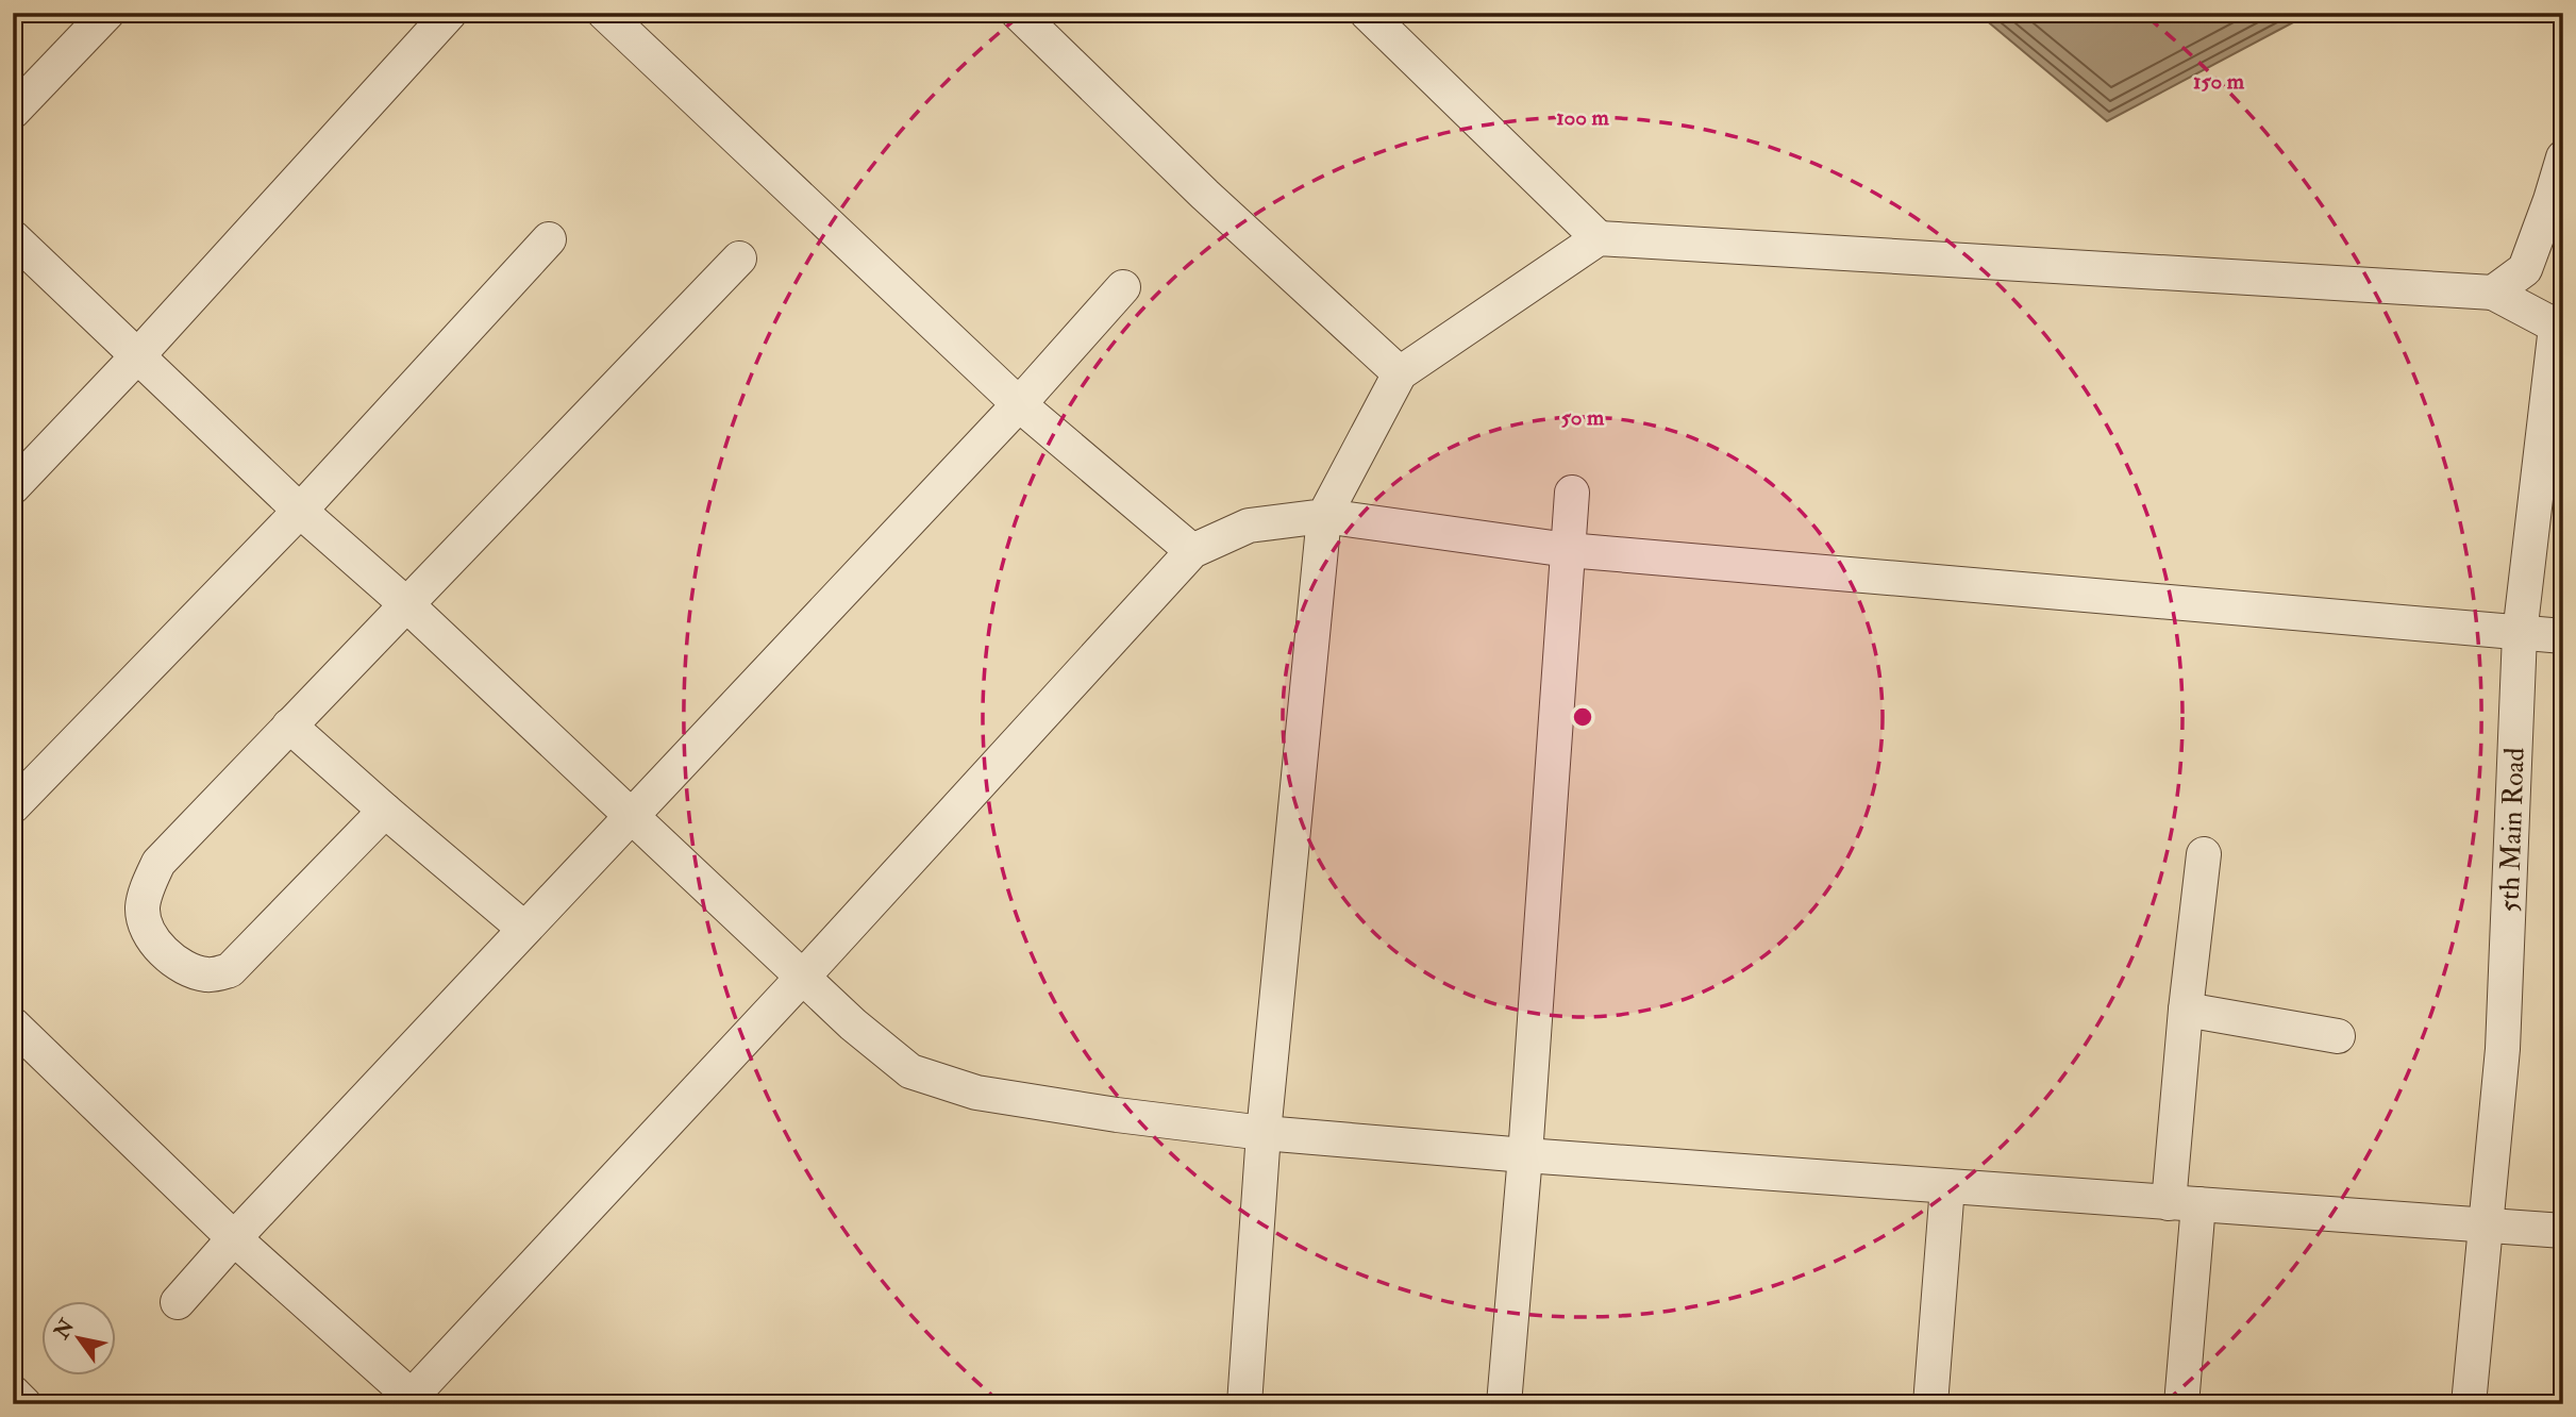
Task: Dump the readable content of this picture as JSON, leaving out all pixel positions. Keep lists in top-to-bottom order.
{
  "streets": {
    "street": ["5th Main Road"]
  },
  "north": "top left",
  "rings": ["150 m", "100 m", "50 m"]
}
